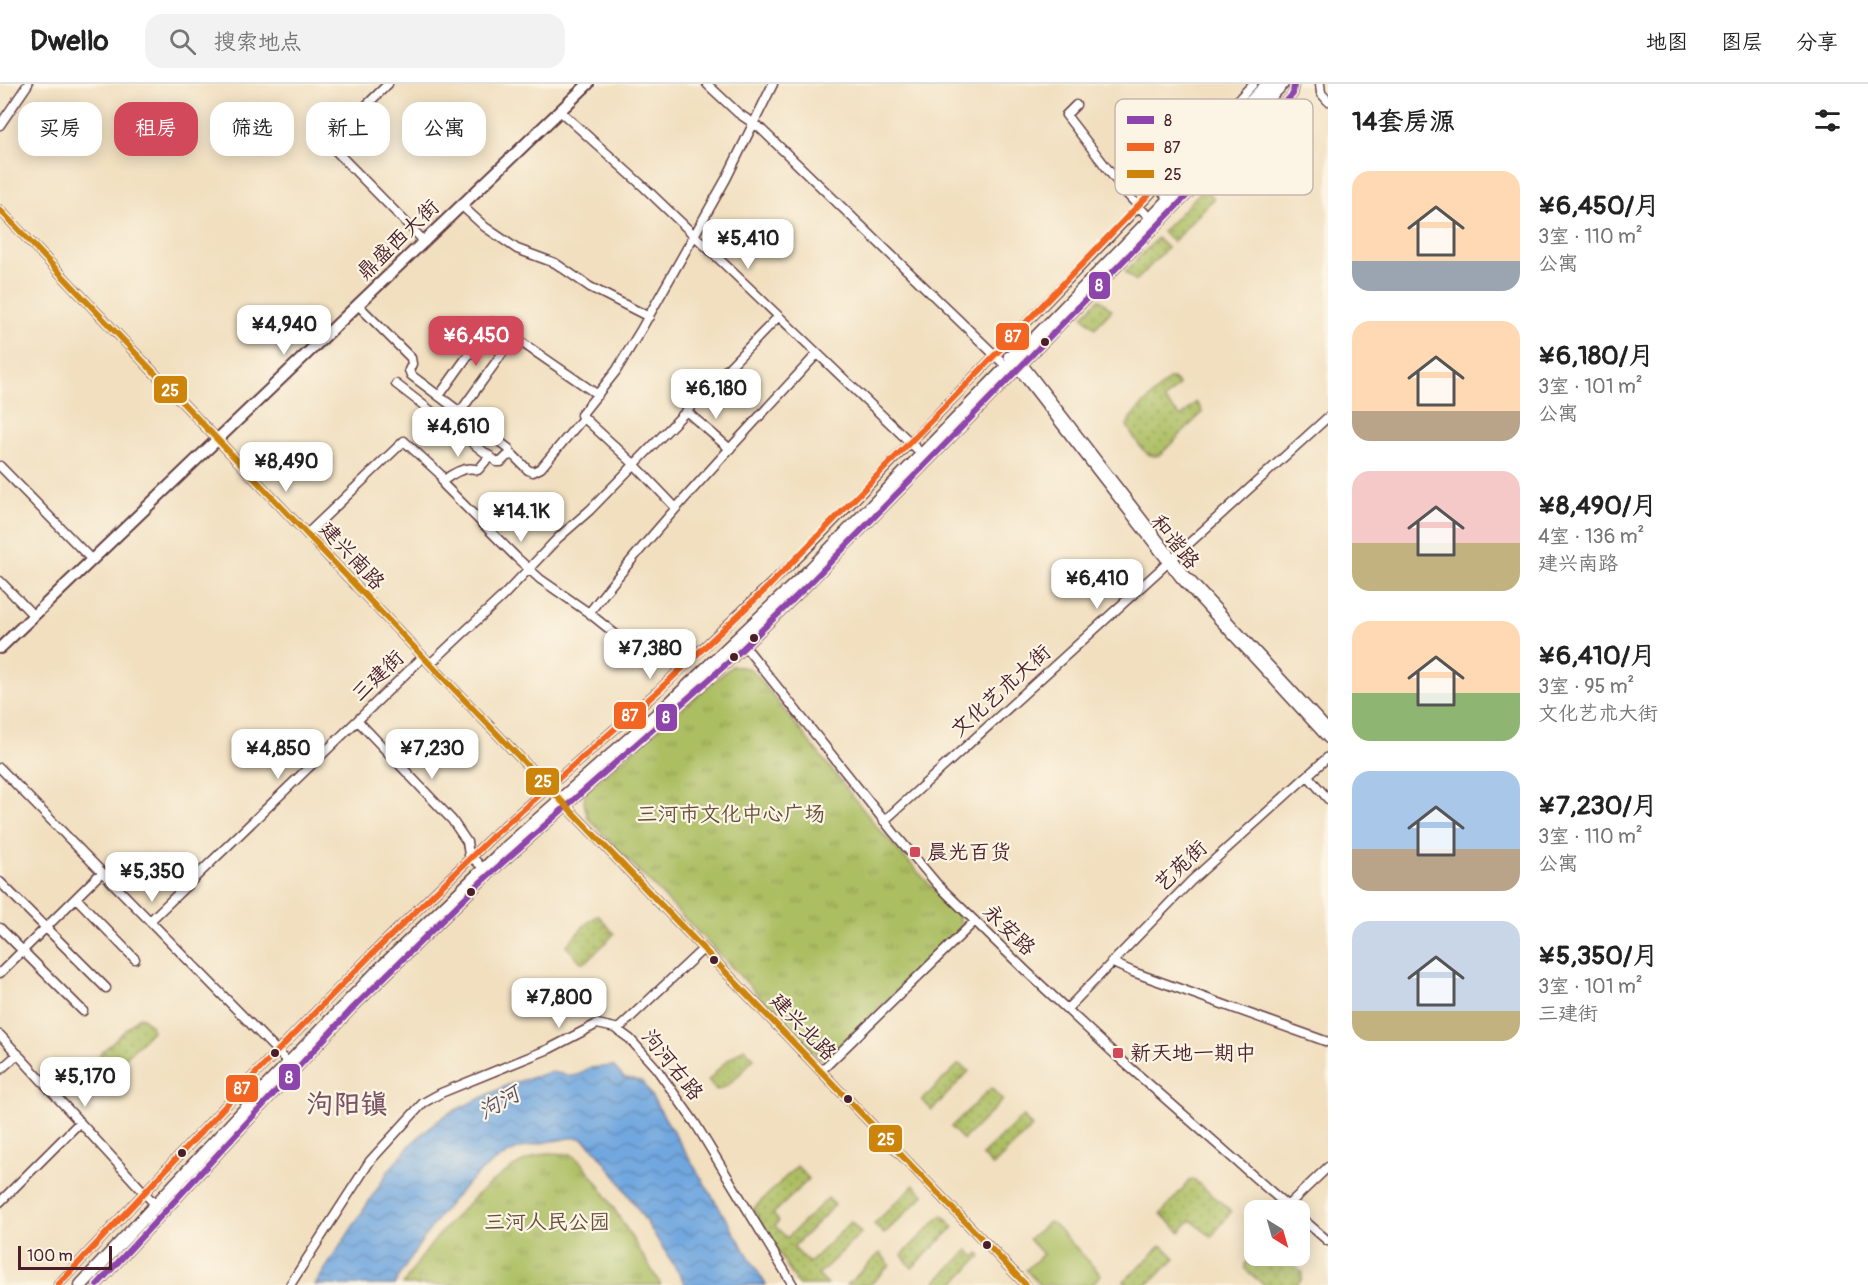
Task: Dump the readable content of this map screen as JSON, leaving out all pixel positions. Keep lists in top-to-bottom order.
{
  "streets": {
    "main road": ["鼎盛西大街"],
    "street": [
      "和谐路",
      "建兴南路",
      "三建街",
      "文化艺术大街",
      "艺苑街",
      "永安路",
      "建兴北路",
      "泃河右路"
    ]
  },
  "crossings": [
    ["鼎盛西大街", "建兴南路"],
    ["和谐路", "文化艺术大街"],
    ["建兴南路", "三建街"],
    ["建兴南路", "建兴北路"],
    ["文化艺术大街", "永安路"],
    ["艺苑街", "永安路"]
  ],
  "districts": ["泃阳镇"],
  "water": ["泃河"],
  "parks": ["三河市文化中心广场", "三河人民公园"],
  "places": {
    "transit": ["晨光百货", "新天地一期中"]
  },
  "lines": ["transit line 8", "transit line 87", "transit line 25"],
  "legend": ["8", "87", "25"],
  "scale_bar": "100 m",
  "north": "bottom right",
  "page": {
    "header": "Dwello",
    "search": "搜索地点",
    "nav": ["地图", "图层", "分享"],
    "heading": "14套房源",
    "chip": [
      "买房",
      "租房",
      "筛选",
      "新上",
      "公寓"
    ],
    "list": [
      {
        "name": "¥6,450/月",
        "note": "3室 · 110 m² · 公寓"
      },
      {
        "name": "¥6,180/月",
        "note": "3室 · 101 m² · 公寓"
      },
      {
        "name": "¥8,490/月",
        "note": "4室 · 136 m² · 建兴南路"
      },
      {
        "name": "¥6,410/月",
        "note": "3室 · 95 m² · 文化艺术大街"
      },
      {
        "name": "¥7,230/月",
        "note": "3室 · 110 m² · 公寓"
      },
      {
        "name": "¥5,350/月",
        "note": "3室 · 101 m² · 三建街"
      }
    ],
    "price": [
      "¥5,410",
      "¥4,940",
      "¥6,450",
      "¥6,180",
      "¥4,610",
      "¥8,490",
      "¥14.1K",
      "¥6,410",
      "¥7,380",
      "¥4,850",
      "¥7,230",
      "¥5,350",
      "¥7,800",
      "¥5,170"
    ],
    "scale": "100 m"
  }
}
